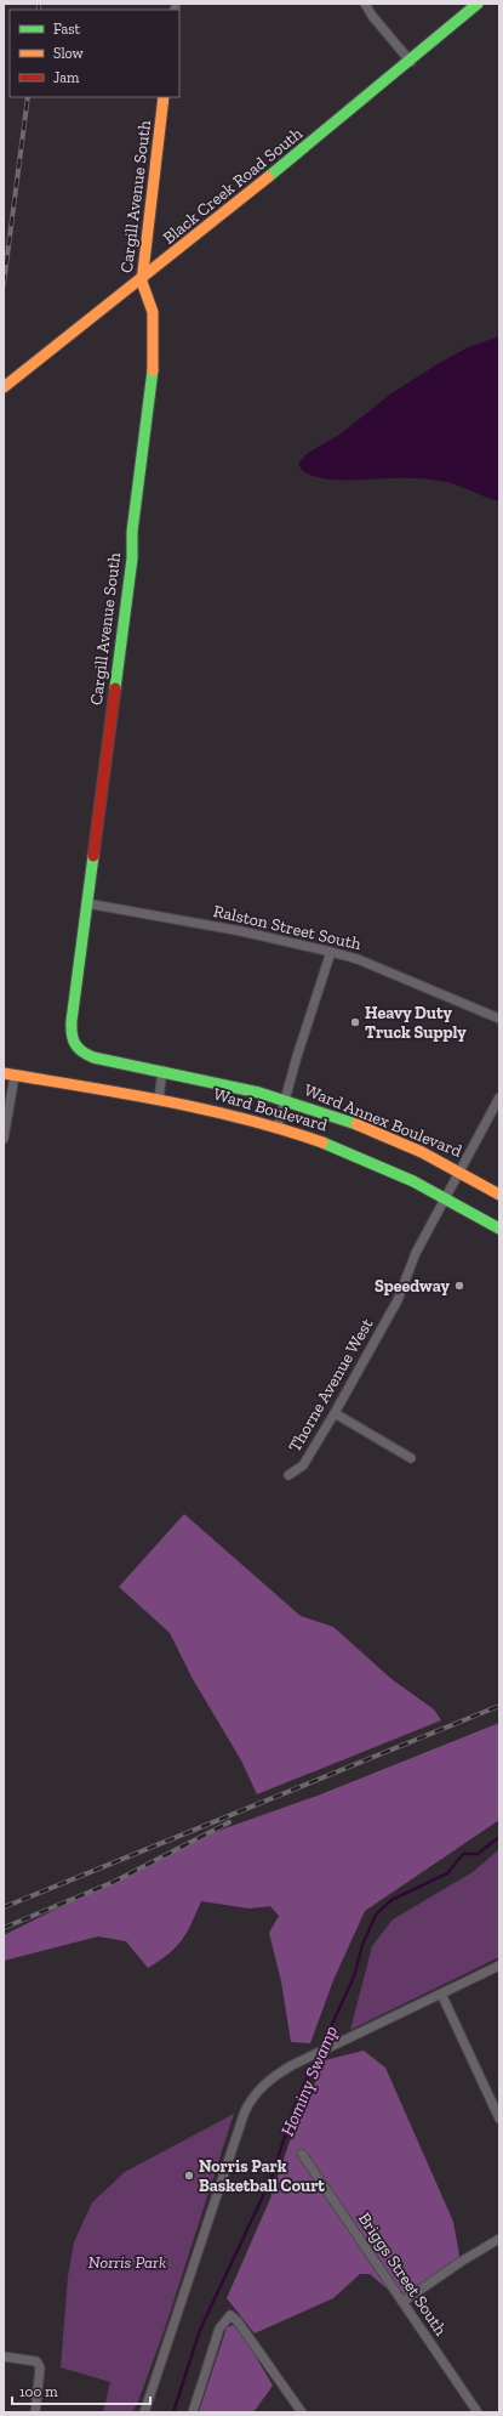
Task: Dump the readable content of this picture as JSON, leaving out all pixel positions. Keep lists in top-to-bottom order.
{
  "streets": {
    "main road": [
      "Black Creek Road South",
      "Cargill Avenue South",
      "Ward Boulevard",
      "Ward Annex Boulevard"
    ],
    "street": ["Ralston Street South", "Thorne Avenue West", "Briggs Street South"]
  },
  "crossings": [
    ["Black Creek Road South", "Cargill Avenue South"],
    ["Cargill Avenue South", "Ralston Street South"],
    ["Cargill Avenue South", "Ward Annex Boulevard"],
    ["Ward Boulevard", "Thorne Avenue West"],
    ["Ward Annex Boulevard", "Thorne Avenue West"]
  ],
  "water": ["Hominy Swamp"],
  "parks": ["Norris Park"],
  "places": ["Heavy Duty Truck Supply", "Speedway", "Norris Park Basketball Court"],
  "legend": ["Fast", "Slow", "Jam"],
  "scale_bar": "100 m"
}
